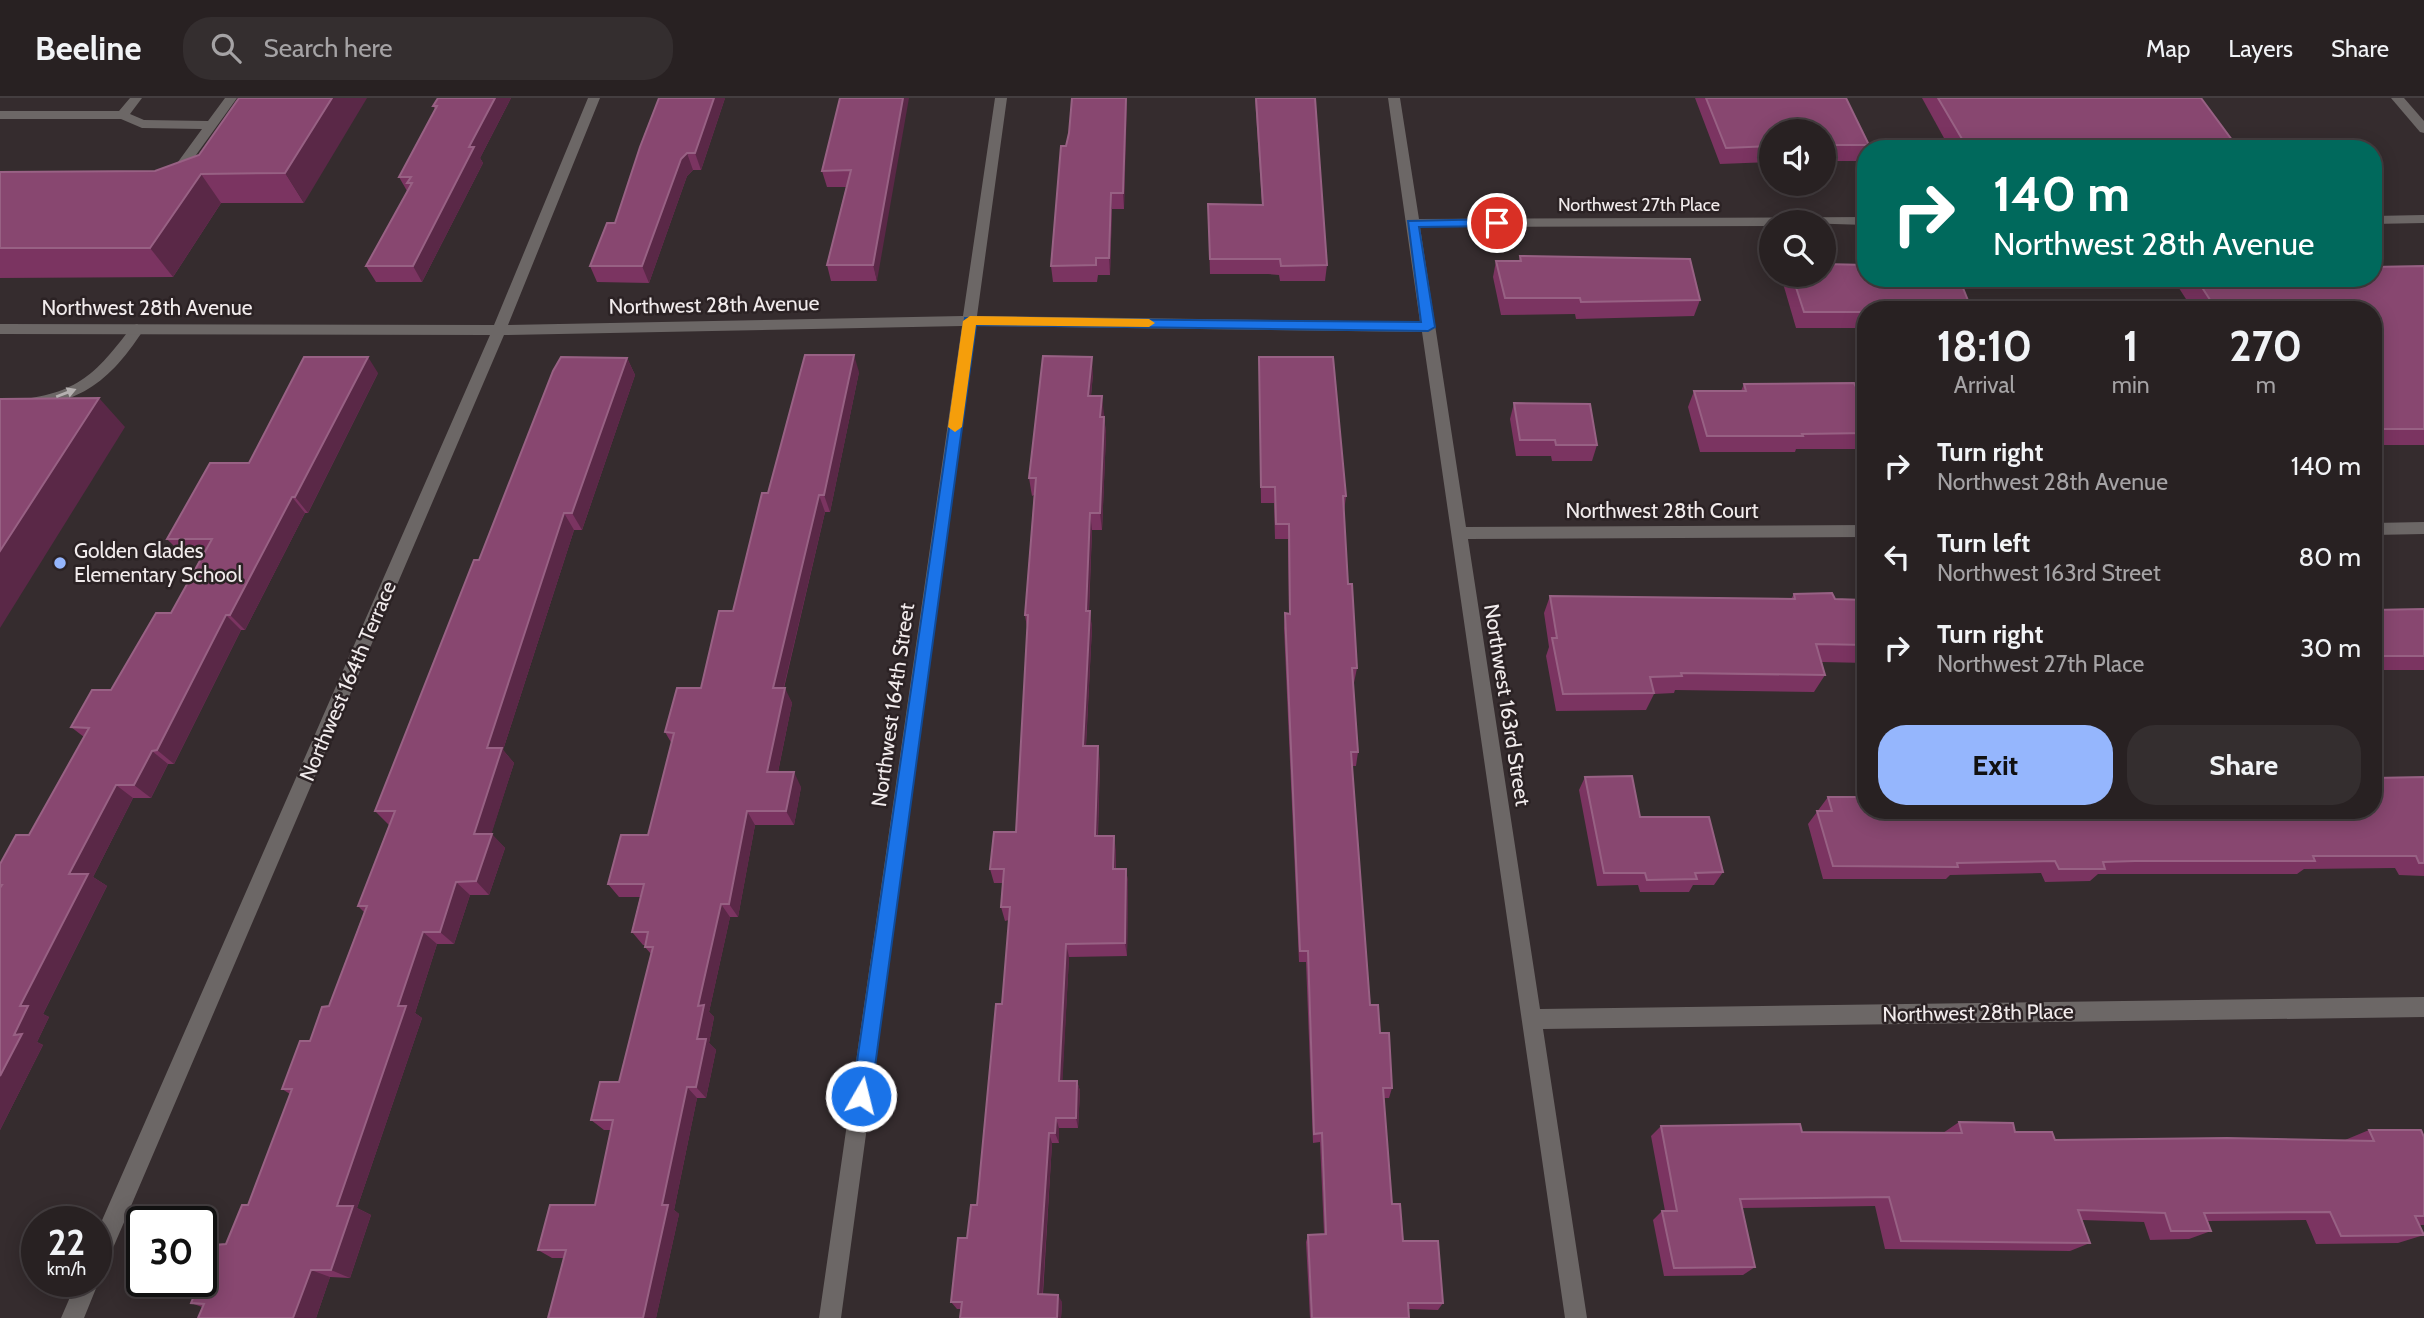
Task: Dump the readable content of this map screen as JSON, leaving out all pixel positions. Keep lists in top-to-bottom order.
{
  "streets": {
    "street": [
      "Northwest 27th Place",
      "Northwest 28th Avenue",
      "Northwest 28th Court",
      "Northwest 164th Terrace",
      "Northwest 164th Street",
      "Northwest 163rd Street",
      "Northwest 28th Place"
    ]
  },
  "crossings": [
    ["Northwest 27th Place", "Northwest 163rd Street"],
    ["Northwest 28th Avenue", "Northwest 164th Terrace"],
    ["Northwest 28th Avenue", "Northwest 164th Street"],
    ["Northwest 28th Avenue", "Northwest 163rd Street"],
    ["Northwest 28th Court", "Northwest 163rd Street"],
    ["Northwest 163rd Street", "Northwest 28th Place"]
  ],
  "places": ["Golden Glades Elementary School"],
  "page": {
    "header": "Beeline",
    "search": "Search here",
    "nav": ["Map", "Layers", "Share"],
    "turn": ["140 m", "Northwest 28th Avenue"],
    "eta": [
      "18:10",
      "Arrival",
      "1",
      "min",
      "270",
      "m"
    ],
    "list": [
      {
        "name": "Turn right",
        "note": "Northwest 28th Avenue",
        "value": "140 m"
      },
      {
        "name": "Turn left",
        "note": "Northwest 163rd Street",
        "value": "80 m"
      },
      {
        "name": "Turn right",
        "note": "Northwest 27th Place",
        "value": "30 m"
      }
    ],
    "buttons": ["Exit", "Share"],
    "speed": "22 km/h",
    "limit": "30"
  }
}
